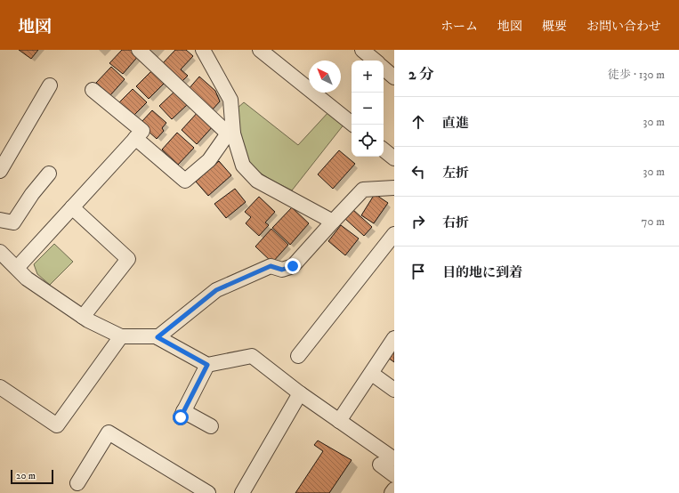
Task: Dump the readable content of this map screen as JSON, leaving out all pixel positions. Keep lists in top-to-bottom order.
{
  "scale_bar": "20 m",
  "north": "top left",
  "page": {
    "header": "地図",
    "nav": [
      "ホーム",
      "地図",
      "概要",
      "お問い合わせ"
    ],
    "heading": ["2 分", "徒歩 · 130 m"],
    "map_buttons": ["+", "−"],
    "list": [
      ["直進", "30 m"],
      ["左折", "30 m"],
      ["右折", "70 m"],
      "目的地に到着"
    ],
    "scale": "20 m"
  }
}
